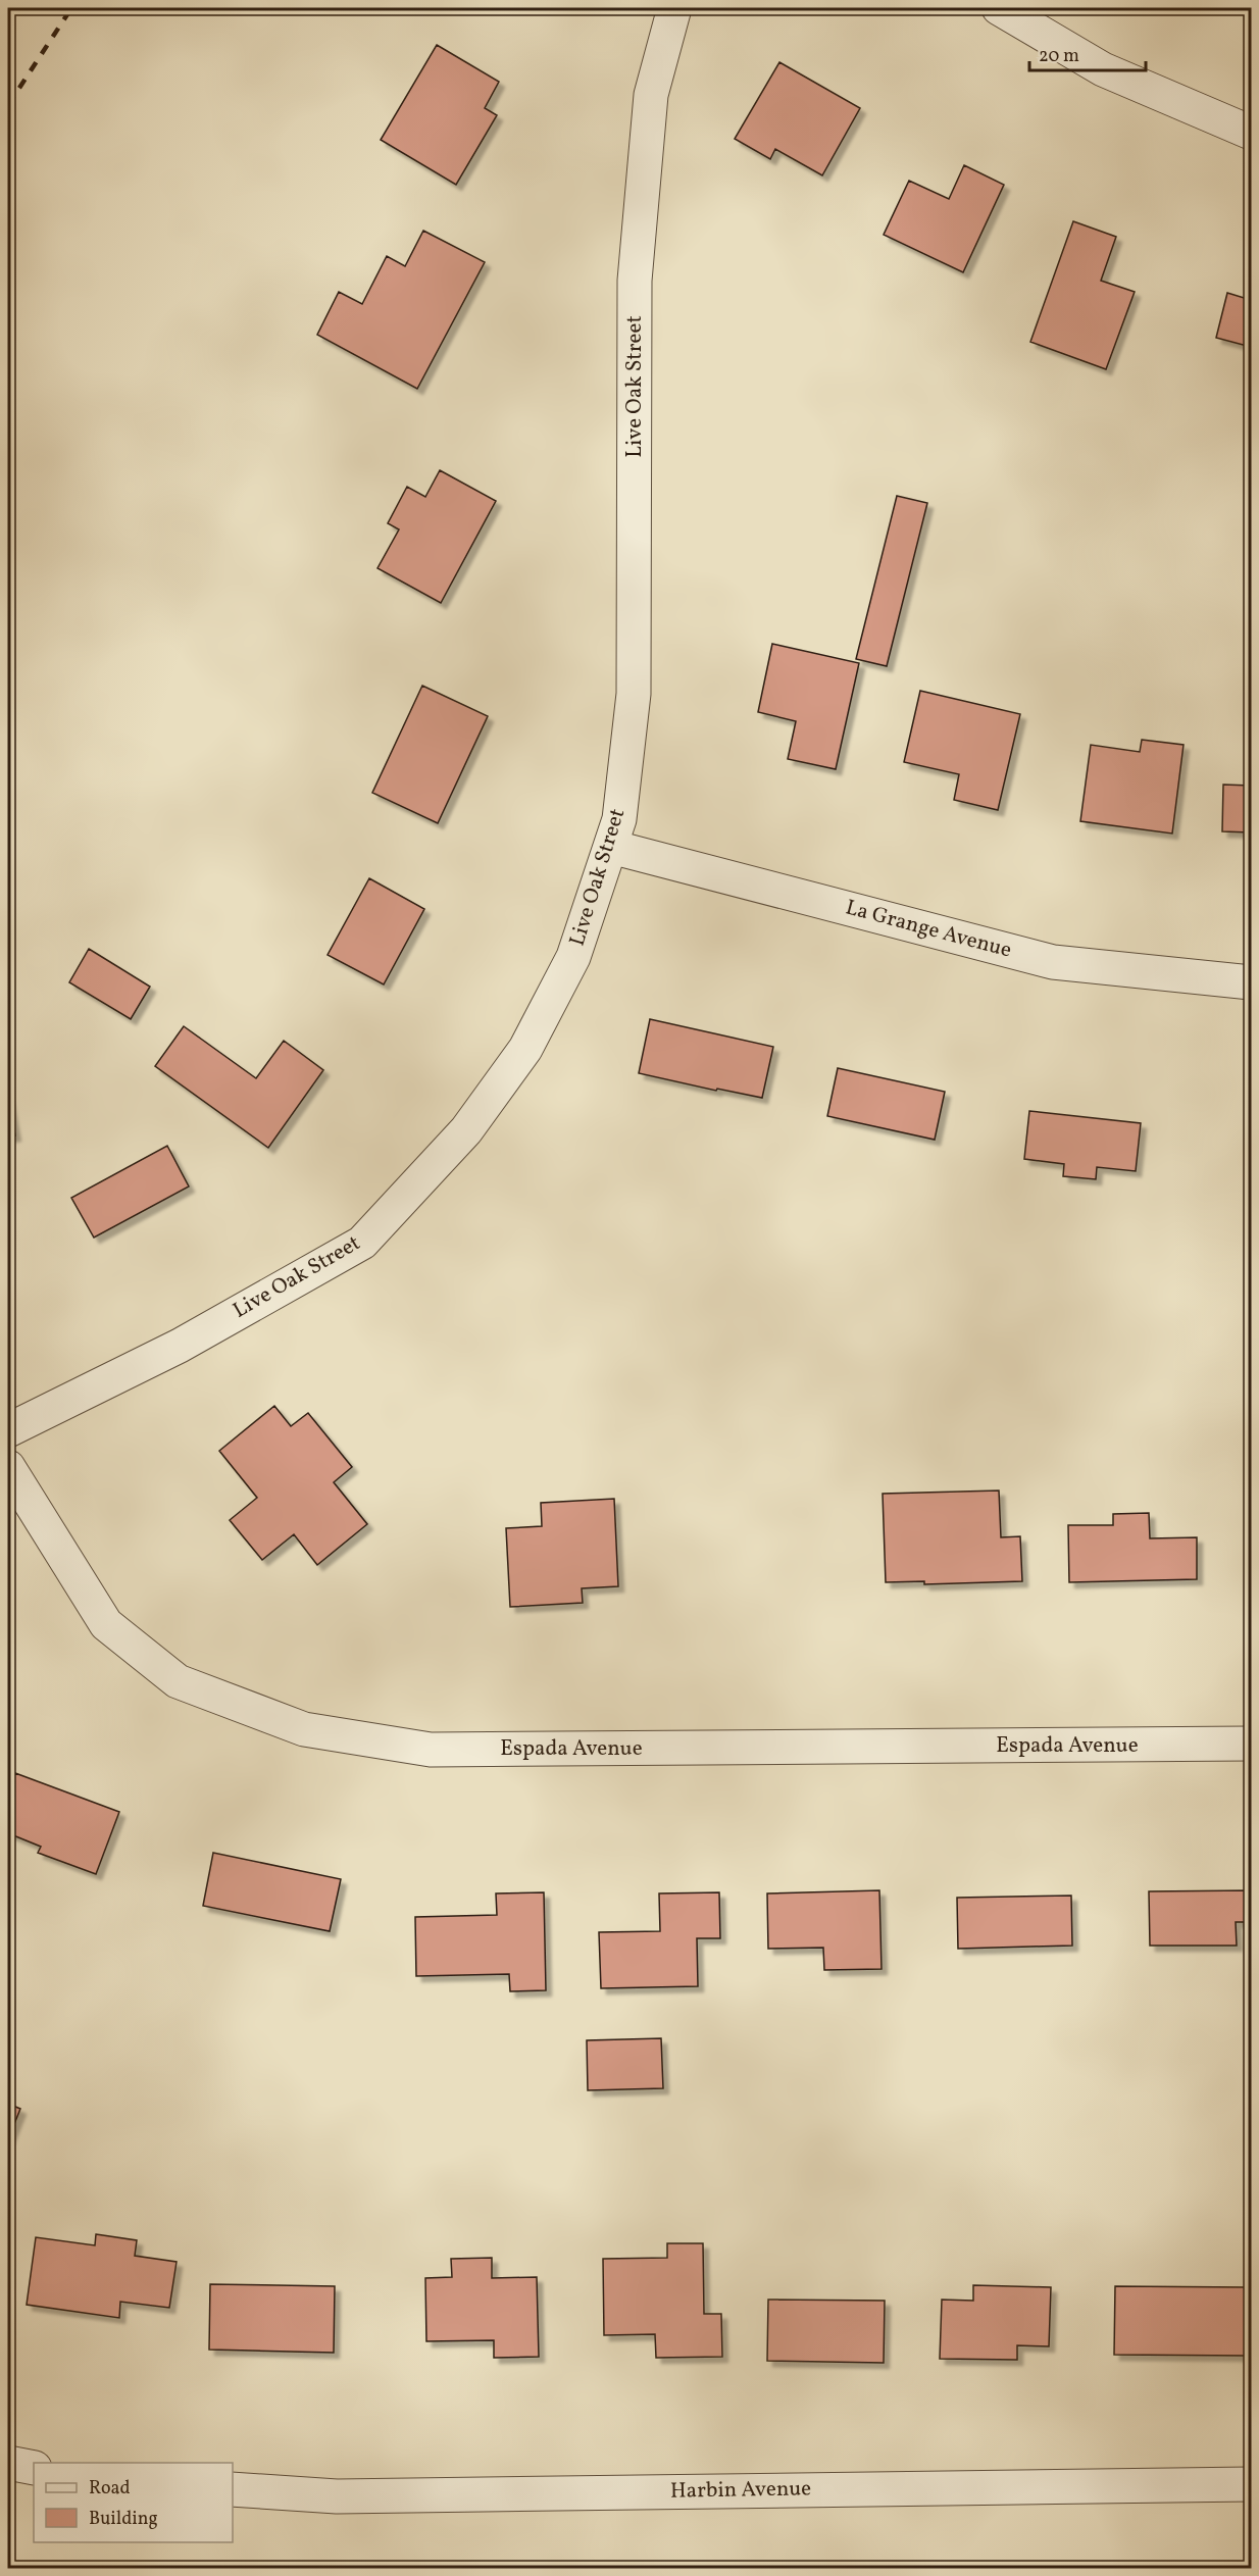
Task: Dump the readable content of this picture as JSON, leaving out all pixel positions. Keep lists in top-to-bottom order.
{
  "streets": {
    "street": [
      "Live Oak Street",
      "La Grange Avenue",
      "Espada Avenue",
      "Harbin Avenue"
    ]
  },
  "crossings": [
    ["Live Oak Street", "La Grange Avenue"]
  ],
  "legend": ["Road", "Building"],
  "scale_bar": "20 m"
}
